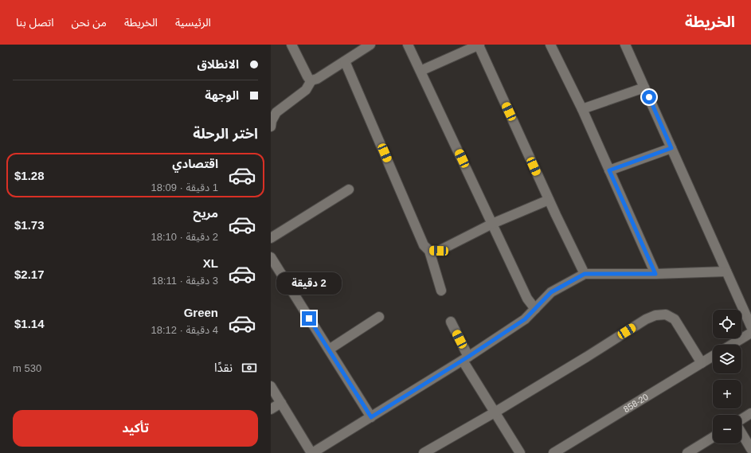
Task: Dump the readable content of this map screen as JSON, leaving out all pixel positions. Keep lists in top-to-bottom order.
{
  "streets": {
    "street": ["858-20"]
  },
  "page": {
    "header": "الخريطة",
    "nav": [
      "الرئيسية",
      "الخريطة",
      "من نحن",
      "اتصل بنا"
    ],
    "banner": ["الانطلاق", "الوجهة"],
    "heading": "اختر الرحلة",
    "list": [
      {
        "name": "اقتصادي",
        "note": "1 دقيقة · 18:09",
        "value": "$1.28"
      },
      {
        "name": "مريح",
        "note": "2 دقيقة · 18:10",
        "value": "$1.73"
      },
      {
        "name": "XL",
        "note": "3 دقيقة · 18:11",
        "value": "$2.17"
      },
      {
        "name": "Green",
        "note": "4 دقيقة · 18:12",
        "value": "$1.14"
      }
    ],
    "bubble": "2 دقيقة",
    "map_buttons": ["+", "−"],
    "pay": ["نقدًا", "530 m"],
    "buttons": "تأكيد"
  }
}
